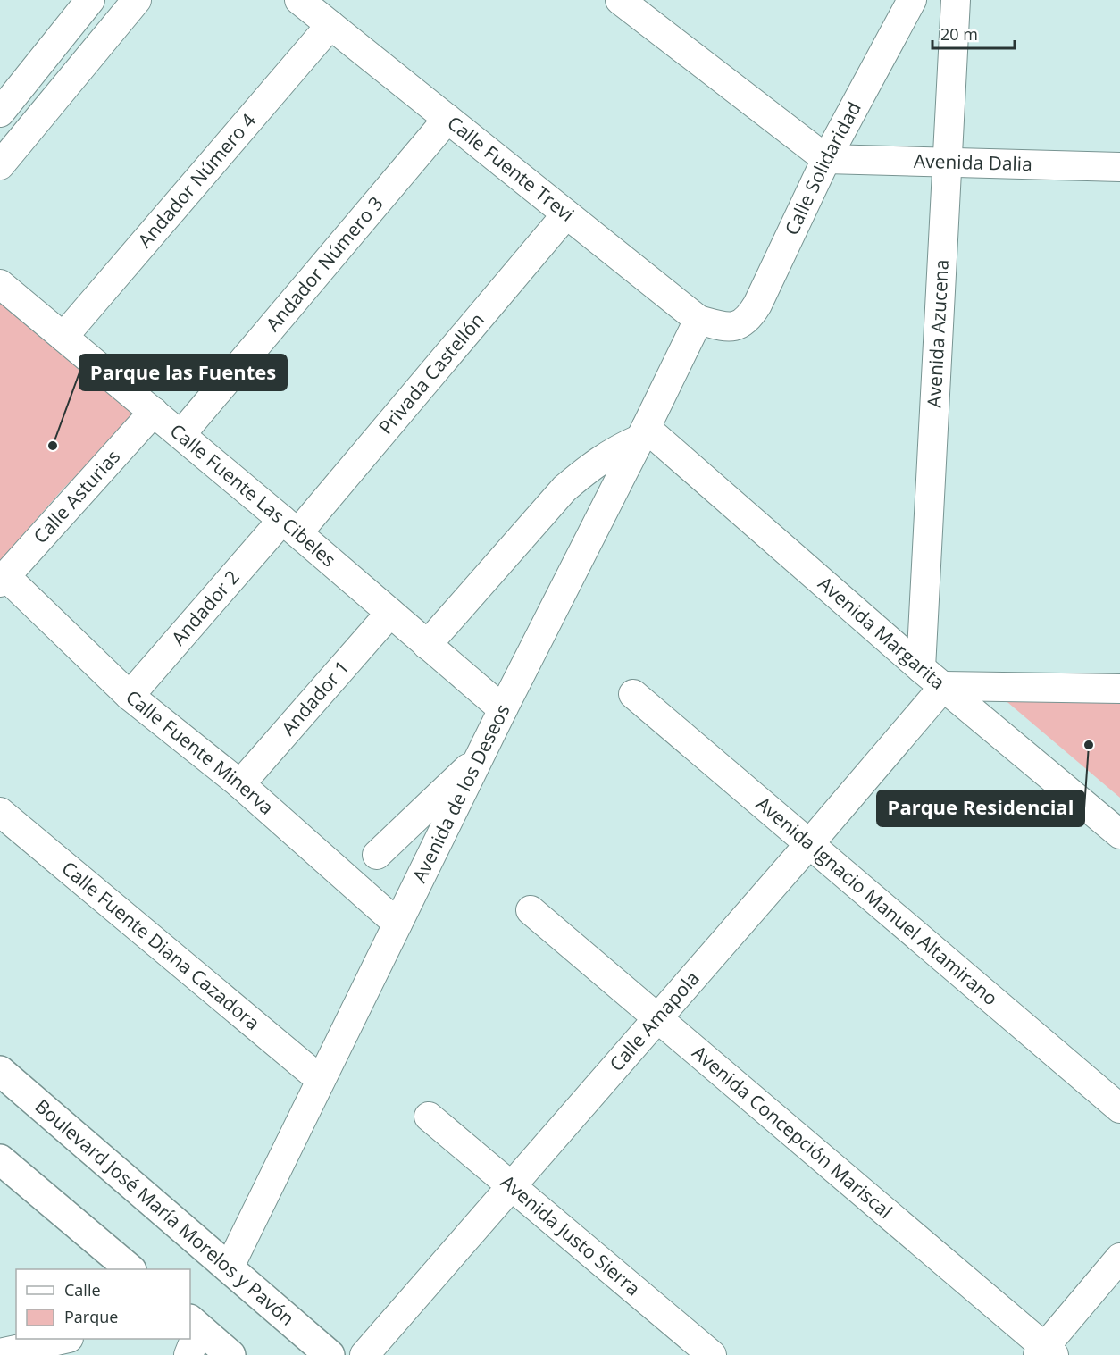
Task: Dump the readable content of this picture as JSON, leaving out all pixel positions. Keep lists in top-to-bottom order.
{
  "streets": {
    "main road": ["Boulevard José María Morelos y Pavón"],
    "street": [
      "Avenida Dalia",
      "Calle Solidaridad",
      "Calle Fuente Trevi",
      "Andador Número 4",
      "Andador Número 3",
      "Avenida Azucena",
      "Privada Castellón",
      "Calle Fuente Las Cibeles",
      "Calle Asturias",
      "Andador 2",
      "Avenida Margarita",
      "Andador 1",
      "Calle Fuente Minerva",
      "Avenida de los Deseos",
      "Avenida Ignacio Manuel Altamirano",
      "Calle Fuente Diana Cazadora",
      "Calle Amapola",
      "Avenida Concepción Mariscal",
      "Avenida Justo Sierra"
    ]
  },
  "crossings": [
    ["Avenida Dalia", "Calle Solidaridad"],
    ["Avenida Dalia", "Avenida Azucena"],
    ["Calle Solidaridad", "Calle Fuente Trevi"],
    ["Calle Fuente Trevi", "Andador Número 4"],
    ["Calle Fuente Trevi", "Andador Número 3"],
    ["Calle Fuente Trevi", "Privada Castellón"],
    ["Calle Fuente Trevi", "Avenida de los Deseos"],
    ["Andador Número 4", "Calle Fuente Las Cibeles"],
    ["Andador Número 3", "Calle Fuente Las Cibeles"],
    ["Avenida Azucena", "Avenida Margarita"],
    ["Privada Castellón", "Calle Fuente Las Cibeles"],
    ["Privada Castellón", "Andador 2"],
    ["Calle Fuente Las Cibeles", "Calle Asturias"],
    ["Calle Fuente Las Cibeles", "Andador 2"],
    ["Calle Fuente Las Cibeles", "Andador 1"],
    ["Calle Fuente Las Cibeles", "Avenida de los Deseos"],
    ["Calle Asturias", "Calle Fuente Minerva"],
    ["Andador 2", "Calle Fuente Minerva"],
    ["Avenida Margarita", "Avenida de los Deseos"],
    ["Avenida Margarita", "Calle Amapola"],
    ["Andador 1", "Calle Fuente Minerva"],
    ["Calle Fuente Minerva", "Avenida de los Deseos"],
    ["Avenida de los Deseos", "Calle Fuente Diana Cazadora"],
    ["Avenida de los Deseos", "Boulevard José María Morelos y Pavón"],
    ["Avenida Ignacio Manuel Altamirano", "Calle Amapola"],
    ["Calle Amapola", "Avenida Concepción Mariscal"],
    ["Calle Amapola", "Avenida Justo Sierra"]
  ],
  "places": ["Parque las Fuentes", "Parque Residencial"],
  "legend": ["Calle", "Parque"],
  "scale_bar": "20 m"
}
